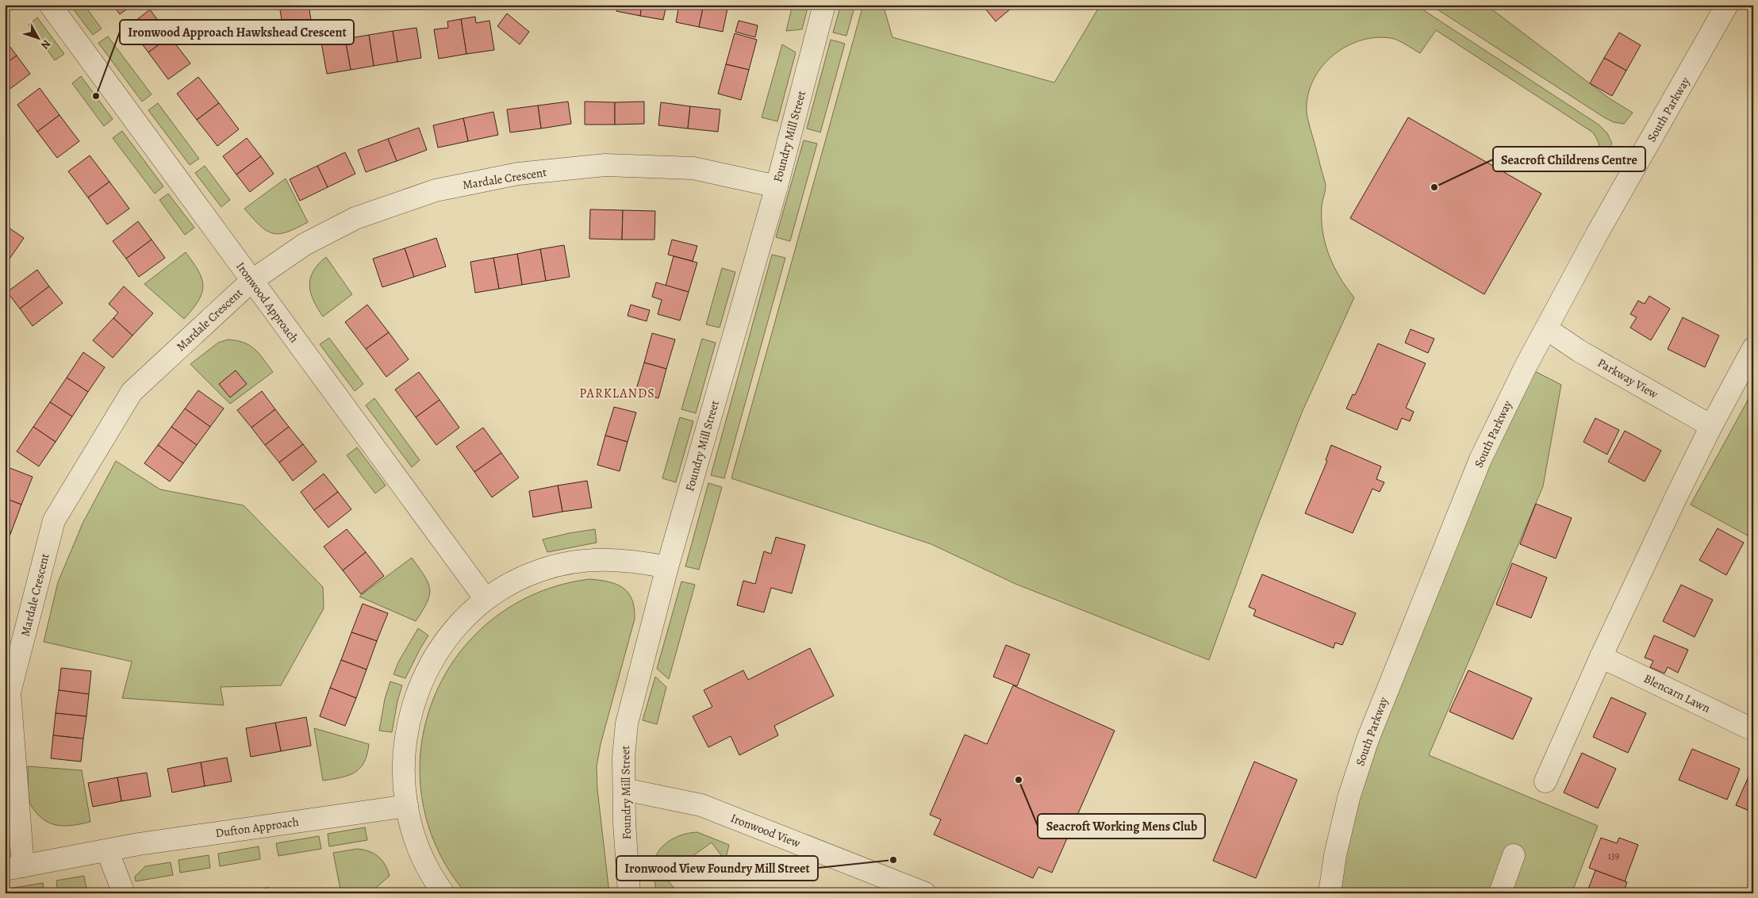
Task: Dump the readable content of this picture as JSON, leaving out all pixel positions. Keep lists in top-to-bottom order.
{
  "streets": {
    "street": [
      "South Parkway",
      "Foundry Mill Street",
      "Mardale Crescent",
      "Ironwood Approach",
      "Parkway View",
      "Blencarn Lawn",
      "Dufton Approach",
      "Ironwood View"
    ]
  },
  "crossings": [
    ["South Parkway", "Parkway View"],
    ["Foundry Mill Street", "Mardale Crescent"],
    ["Foundry Mill Street", "Ironwood View"],
    ["Mardale Crescent", "Ironwood Approach"],
    ["Mardale Crescent", "Dufton Approach"]
  ],
  "districts": ["PARKLANDS"],
  "places": [
    "Ironwood Approach Hawkshead Crescent",
    "Seacroft Childrens Centre",
    "Seacroft Working Mens Club",
    "Ironwood View Foundry Mill Street"
  ],
  "house_numbers": ["139"],
  "north": "bottom right"
}
